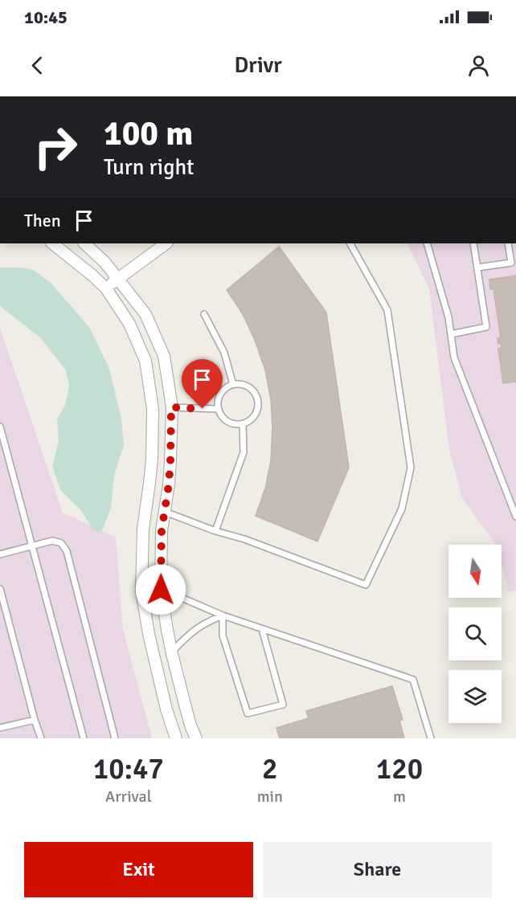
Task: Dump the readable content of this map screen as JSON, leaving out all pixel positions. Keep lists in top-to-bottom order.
{
  "north": "bottom",
  "page": {
    "status": "10:45",
    "header": "Drivr",
    "turn": ["100 m", "Turn right"],
    "then": "Then",
    "eta": [
      "10:47",
      "Arrival",
      "2",
      "min",
      "120",
      "m"
    ],
    "buttons": ["Exit", "Share"]
  }
}
